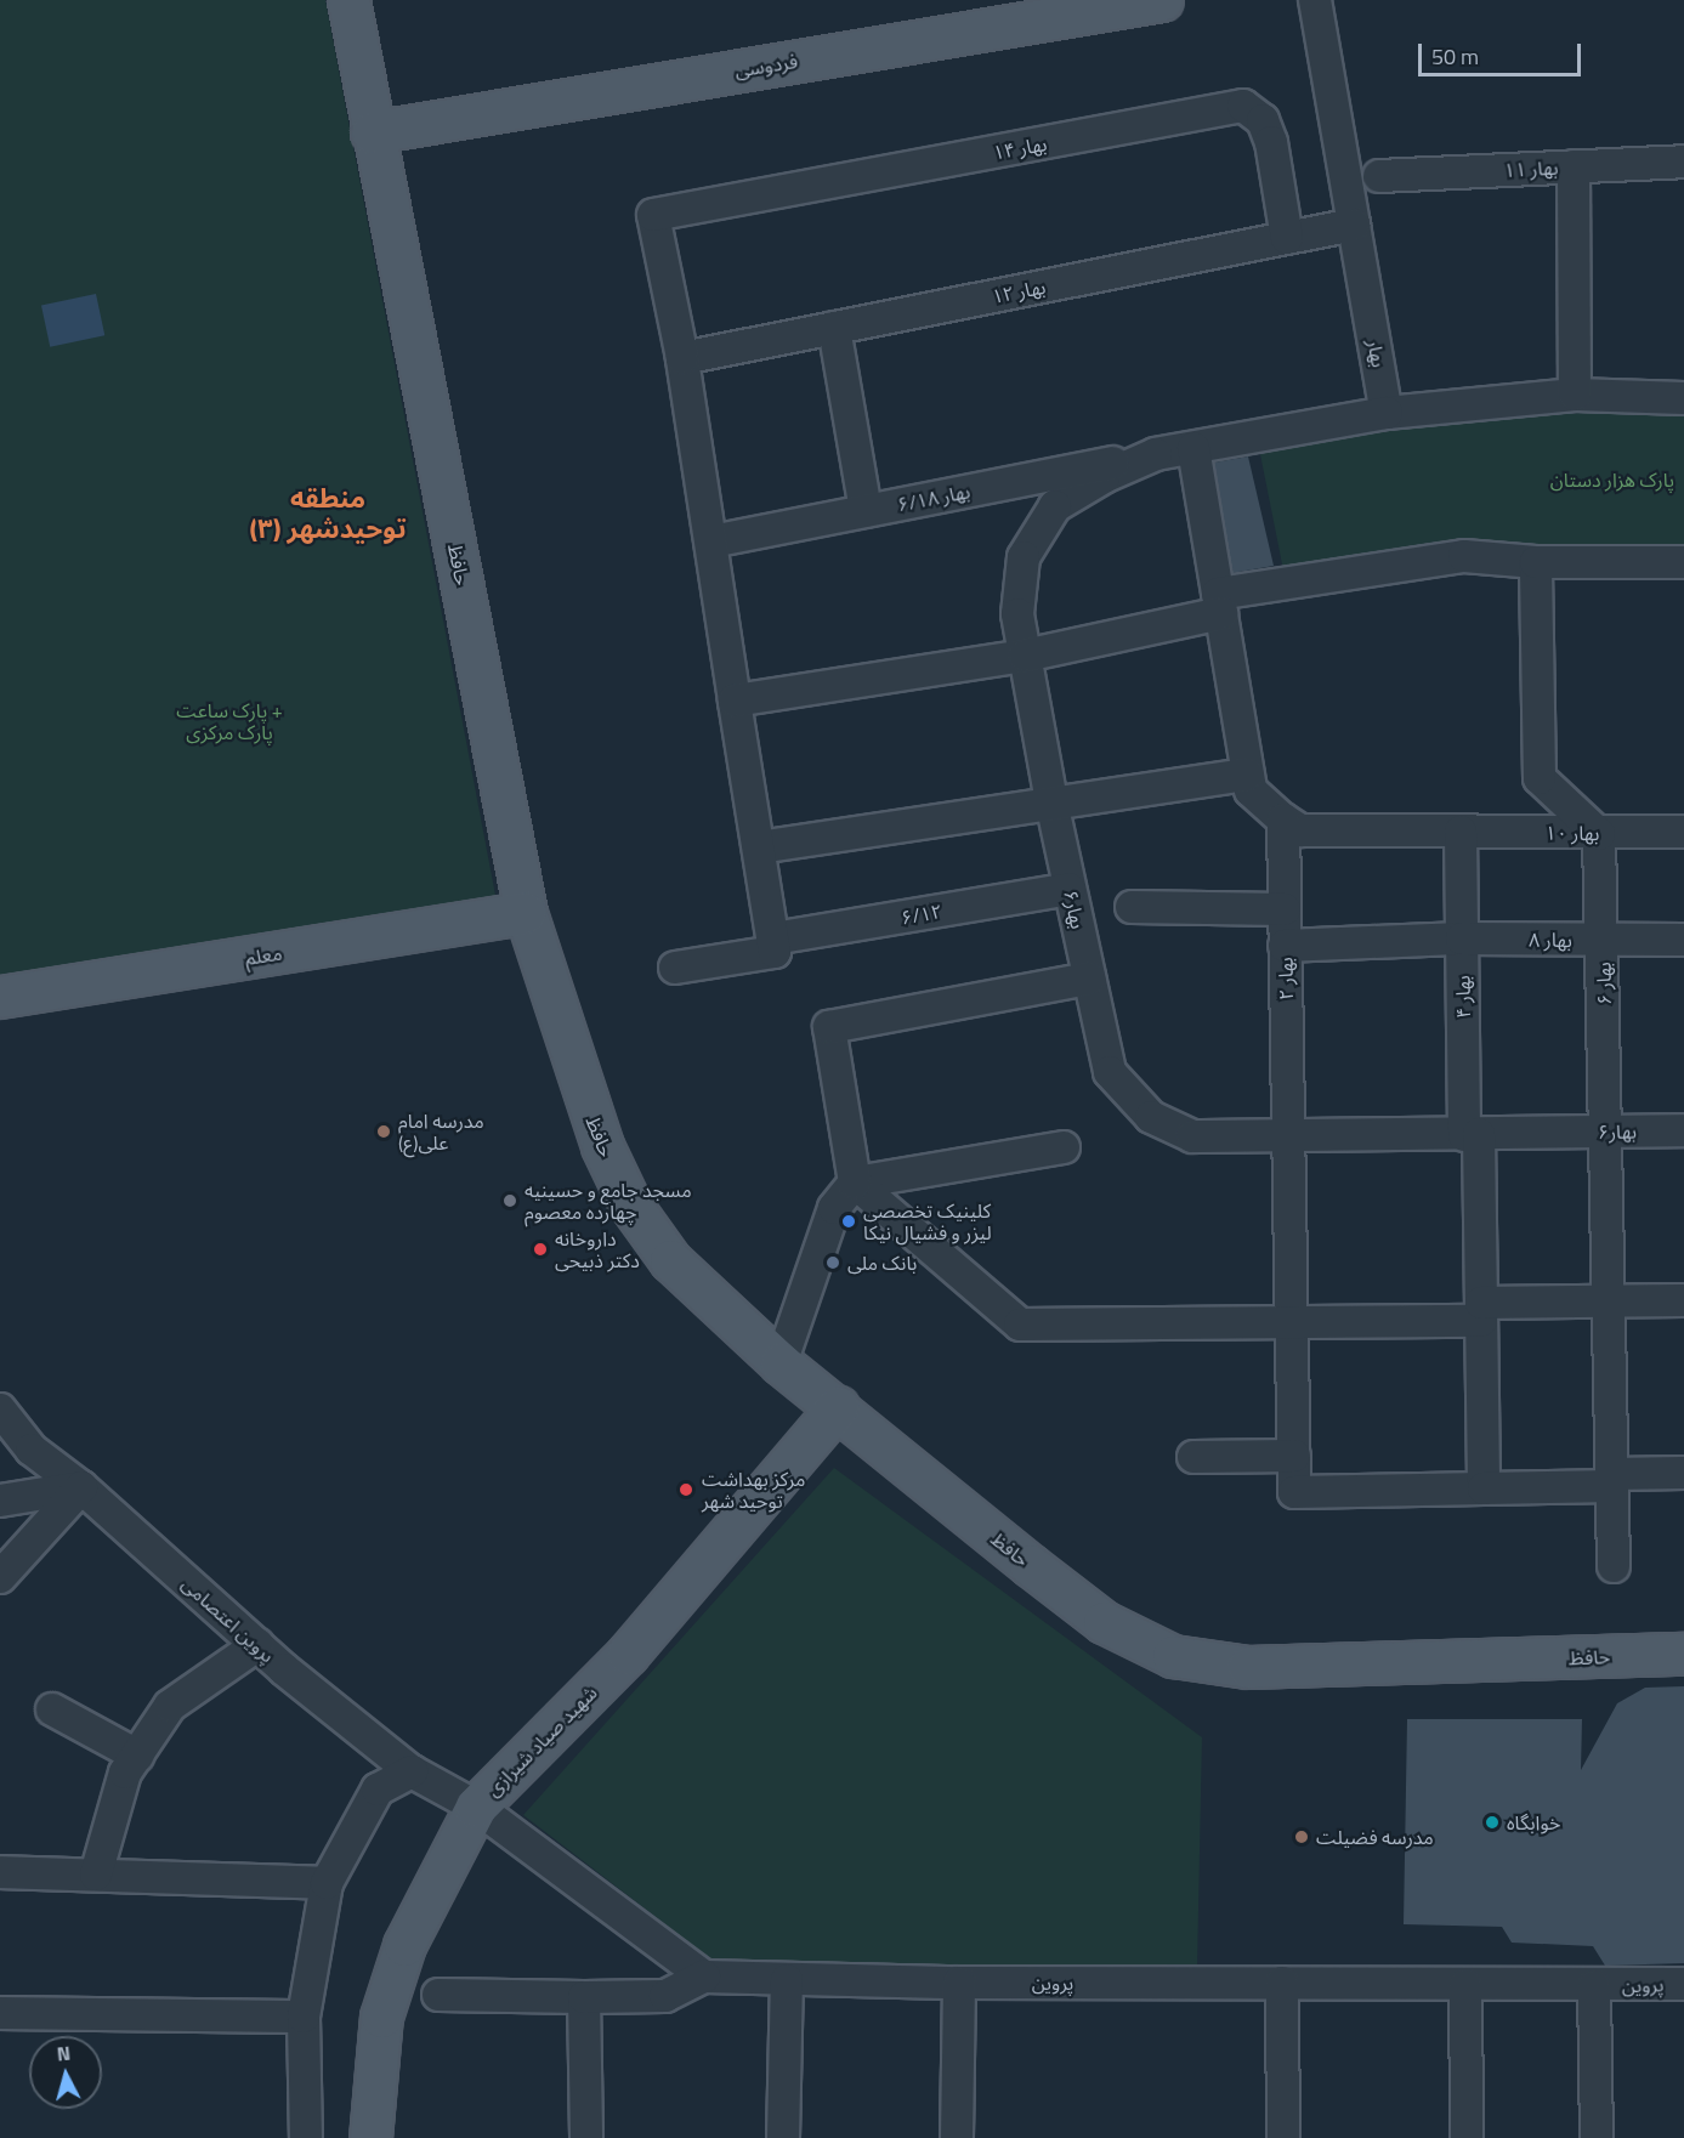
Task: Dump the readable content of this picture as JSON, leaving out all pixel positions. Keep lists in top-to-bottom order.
{
  "streets": {
    "main road": [
      "فردوسی",
      "حافظ",
      "معلم",
      "شهید صیاد شیرازی"
    ],
    "street": [
      "بهار ۱۴",
      "بهار ۱۱",
      "بهار ۱۲",
      "بهار",
      "بهار ۶/۱۸",
      "بهار ۱۰",
      "بهار۶",
      "۶/۱۲",
      "بهار ۸",
      "بهار ۲",
      "بهار ۶",
      "بهار ۴",
      "پروین اعتصامی",
      "پروین"
    ]
  },
  "crossings": [
    ["فردوسی", "حافظ"],
    ["بهار ۱۴", "بهار ۱۲"],
    ["بهار ۱۲", "بهار"],
    ["بهار", "بهار۶"],
    ["بهار ۶/۱۸", "بهار۶"],
    ["حافظ", "معلم"],
    ["حافظ", "شهید صیاد شیرازی"],
    ["بهار ۱۰", "بهار ۲"],
    ["بهار ۱۰", "بهار ۶"],
    ["بهار ۱۰", "بهار ۴"],
    ["بهار۶", "۶/۱۲"],
    ["بهار۶", "بهار ۲"],
    ["بهار۶", "بهار ۶"],
    ["بهار۶", "بهار ۴"],
    ["بهار ۸", "بهار ۲"],
    ["بهار ۸", "بهار ۶"],
    ["بهار ۸", "بهار ۴"],
    ["بهار ۲", "بهار ۴"],
    ["پروین اعتصامی", "شهید صیاد شیرازی"]
  ],
  "districts": ["منطقه توحیدشهر (۳)"],
  "parks": ["پارک هزار دستان", "پارک ساعت + پارک مرکزی"],
  "places": [
    "مدرسه امام علی(ع)",
    "مسجد جامع و حسینیه چهارده معصوم",
    "کلینیک تخصصی لیزر و فشیال نیکا",
    "داروخانه دکتر ذبیحی",
    "بانک ملی",
    "مرکز بهداشت توحید شهر",
    "خوابگاه",
    "مدرسه فضیلت"
  ],
  "scale_bar": "50 m",
  "north": "top"
}
